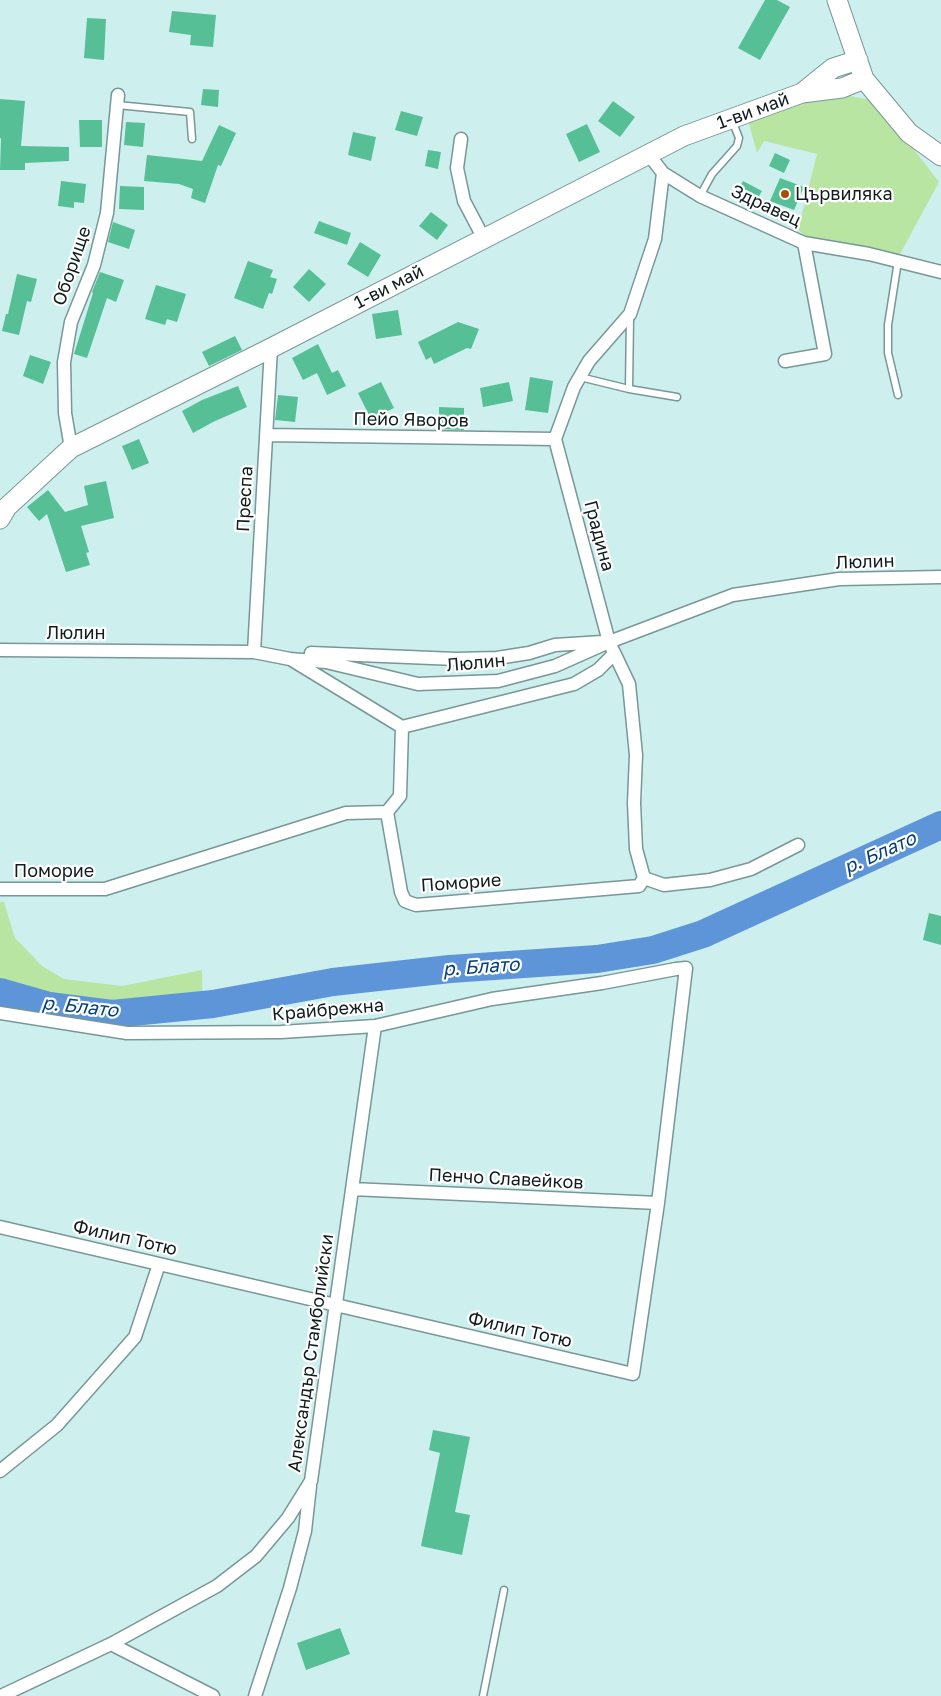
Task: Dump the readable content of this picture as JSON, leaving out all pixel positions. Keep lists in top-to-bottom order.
{
  "streets": {
    "street": [
      "1-ви май",
      "Здравец",
      "Оборище",
      "Пейо Яворов",
      "Преспа",
      "Градина",
      "Люлин",
      "Поморие",
      "Крайбрежна",
      "Пенчо Славейков",
      "Филип Тотю",
      "Александър Стамболийски"
    ]
  },
  "crossings": [
    ["1-ви май", "Здравец"],
    ["1-ви май", "Оборище"],
    ["1-ви май", "Преспа"],
    ["Пейо Яворов", "Преспа"],
    ["Пейо Яворов", "Градина"],
    ["Преспа", "Люлин"],
    ["Градина", "Люлин"],
    ["Крайбрежна", "Филип Тотю"],
    ["Крайбрежна", "Александър Стамболийски"],
    ["Пенчо Славейков", "Филип Тотю"],
    ["Пенчо Славейков", "Александър Стамболийски"],
    ["Филип Тотю", "Александър Стамболийски"]
  ],
  "water": ["р. Блато"],
  "places": ["Цървиляка"]
}
